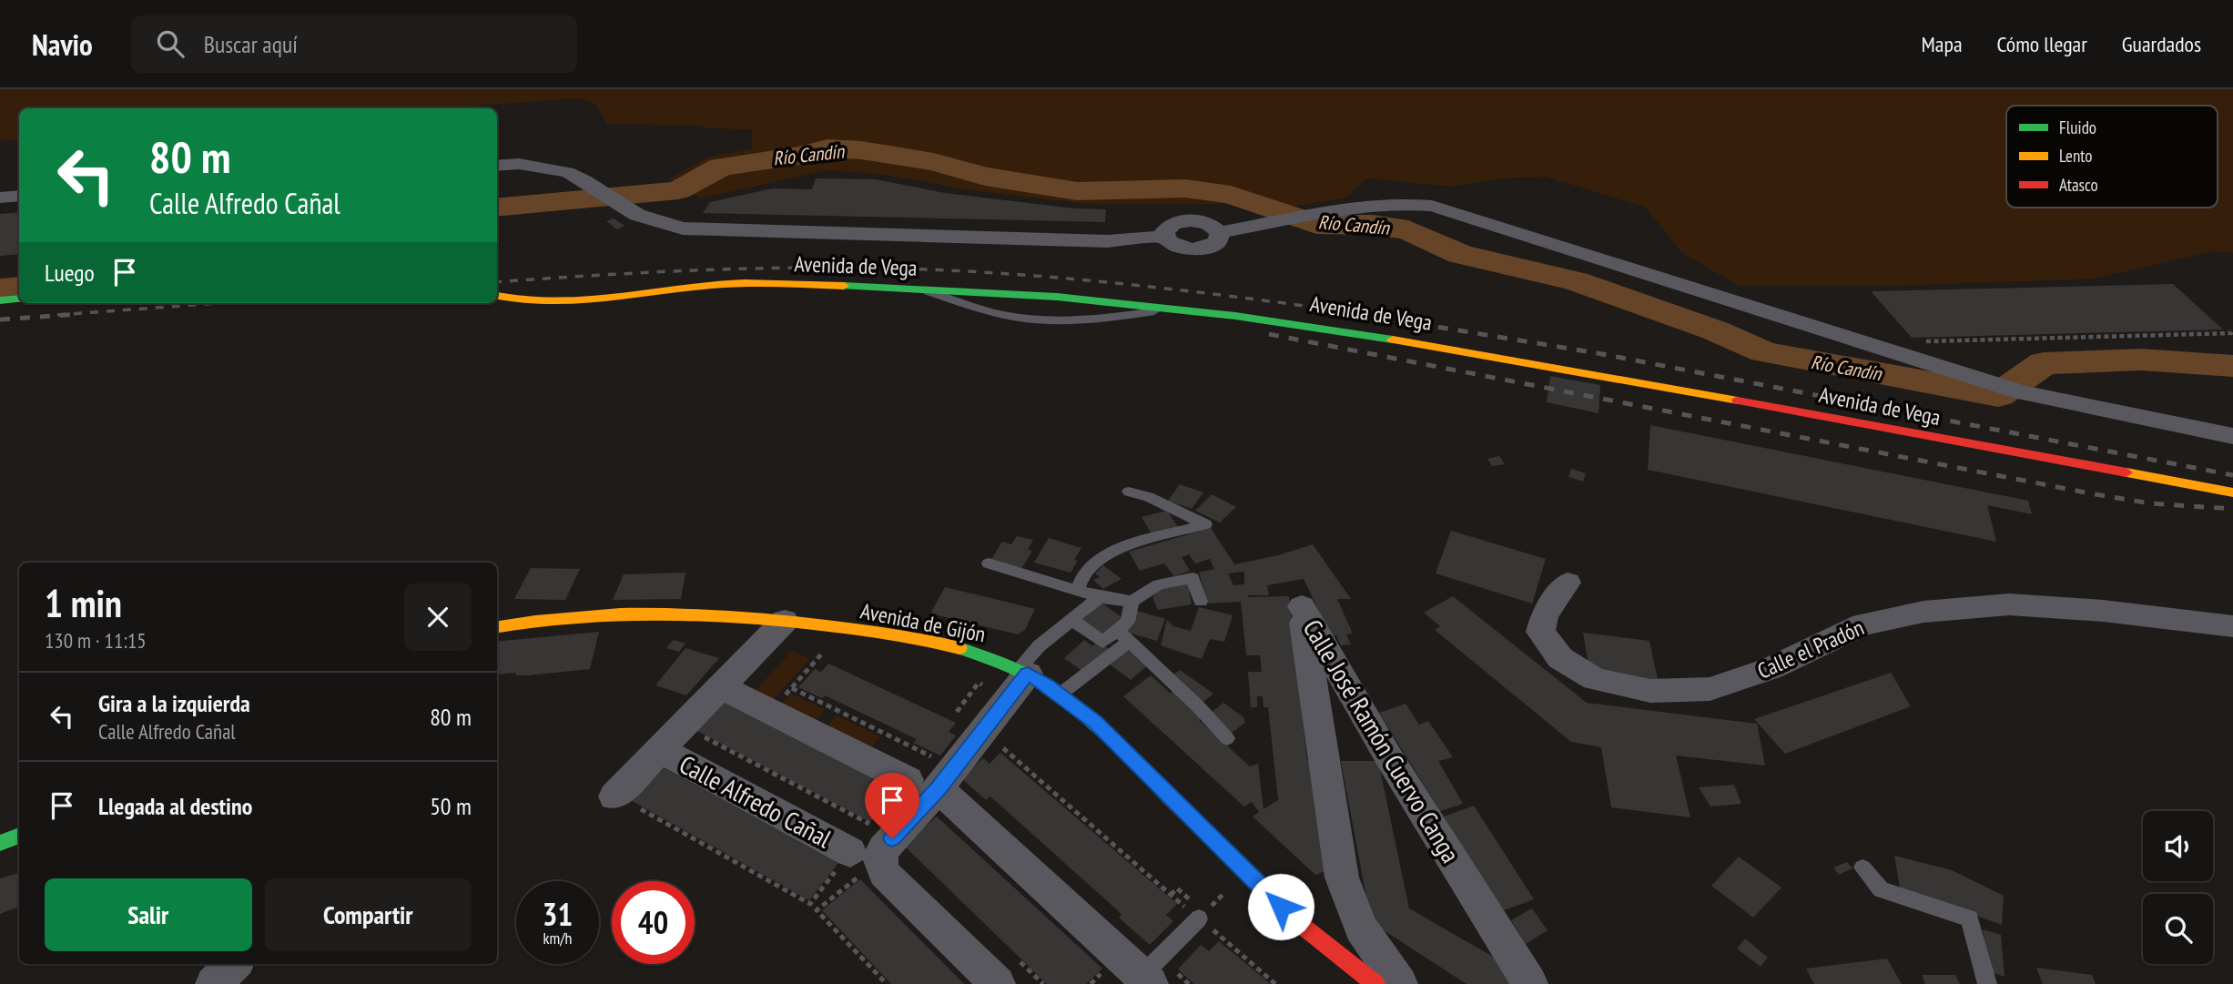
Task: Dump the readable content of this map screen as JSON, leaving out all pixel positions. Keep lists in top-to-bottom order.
{
  "streets": {
    "street": [
      "Avenida de Vega",
      "Avenida de Gijón",
      "Calle el Pradón",
      "Calle José Ramón Cuervo Canga",
      "Calle Alfredo Cañal"
    ]
  },
  "water": ["Río Candín"],
  "legend": ["Fluido", "Lento", "Atasco"],
  "page": {
    "header": "Navio",
    "search": "Buscar aquí",
    "nav": ["Mapa", "Cómo llegar", "Guardados"],
    "turn": ["80 m", "Calle Alfredo Cañal"],
    "then": "Luego",
    "heading": ["1 min", "130 m · 11:15"],
    "list": [
      {
        "name": "Gira a la izquierda",
        "note": "Calle Alfredo Cañal",
        "value": "80 m"
      },
      {
        "name": "Llegada al destino",
        "value": "50 m"
      }
    ],
    "buttons": ["Salir", "Compartir"],
    "speed": "31 km/h",
    "limit": "40"
  }
}
